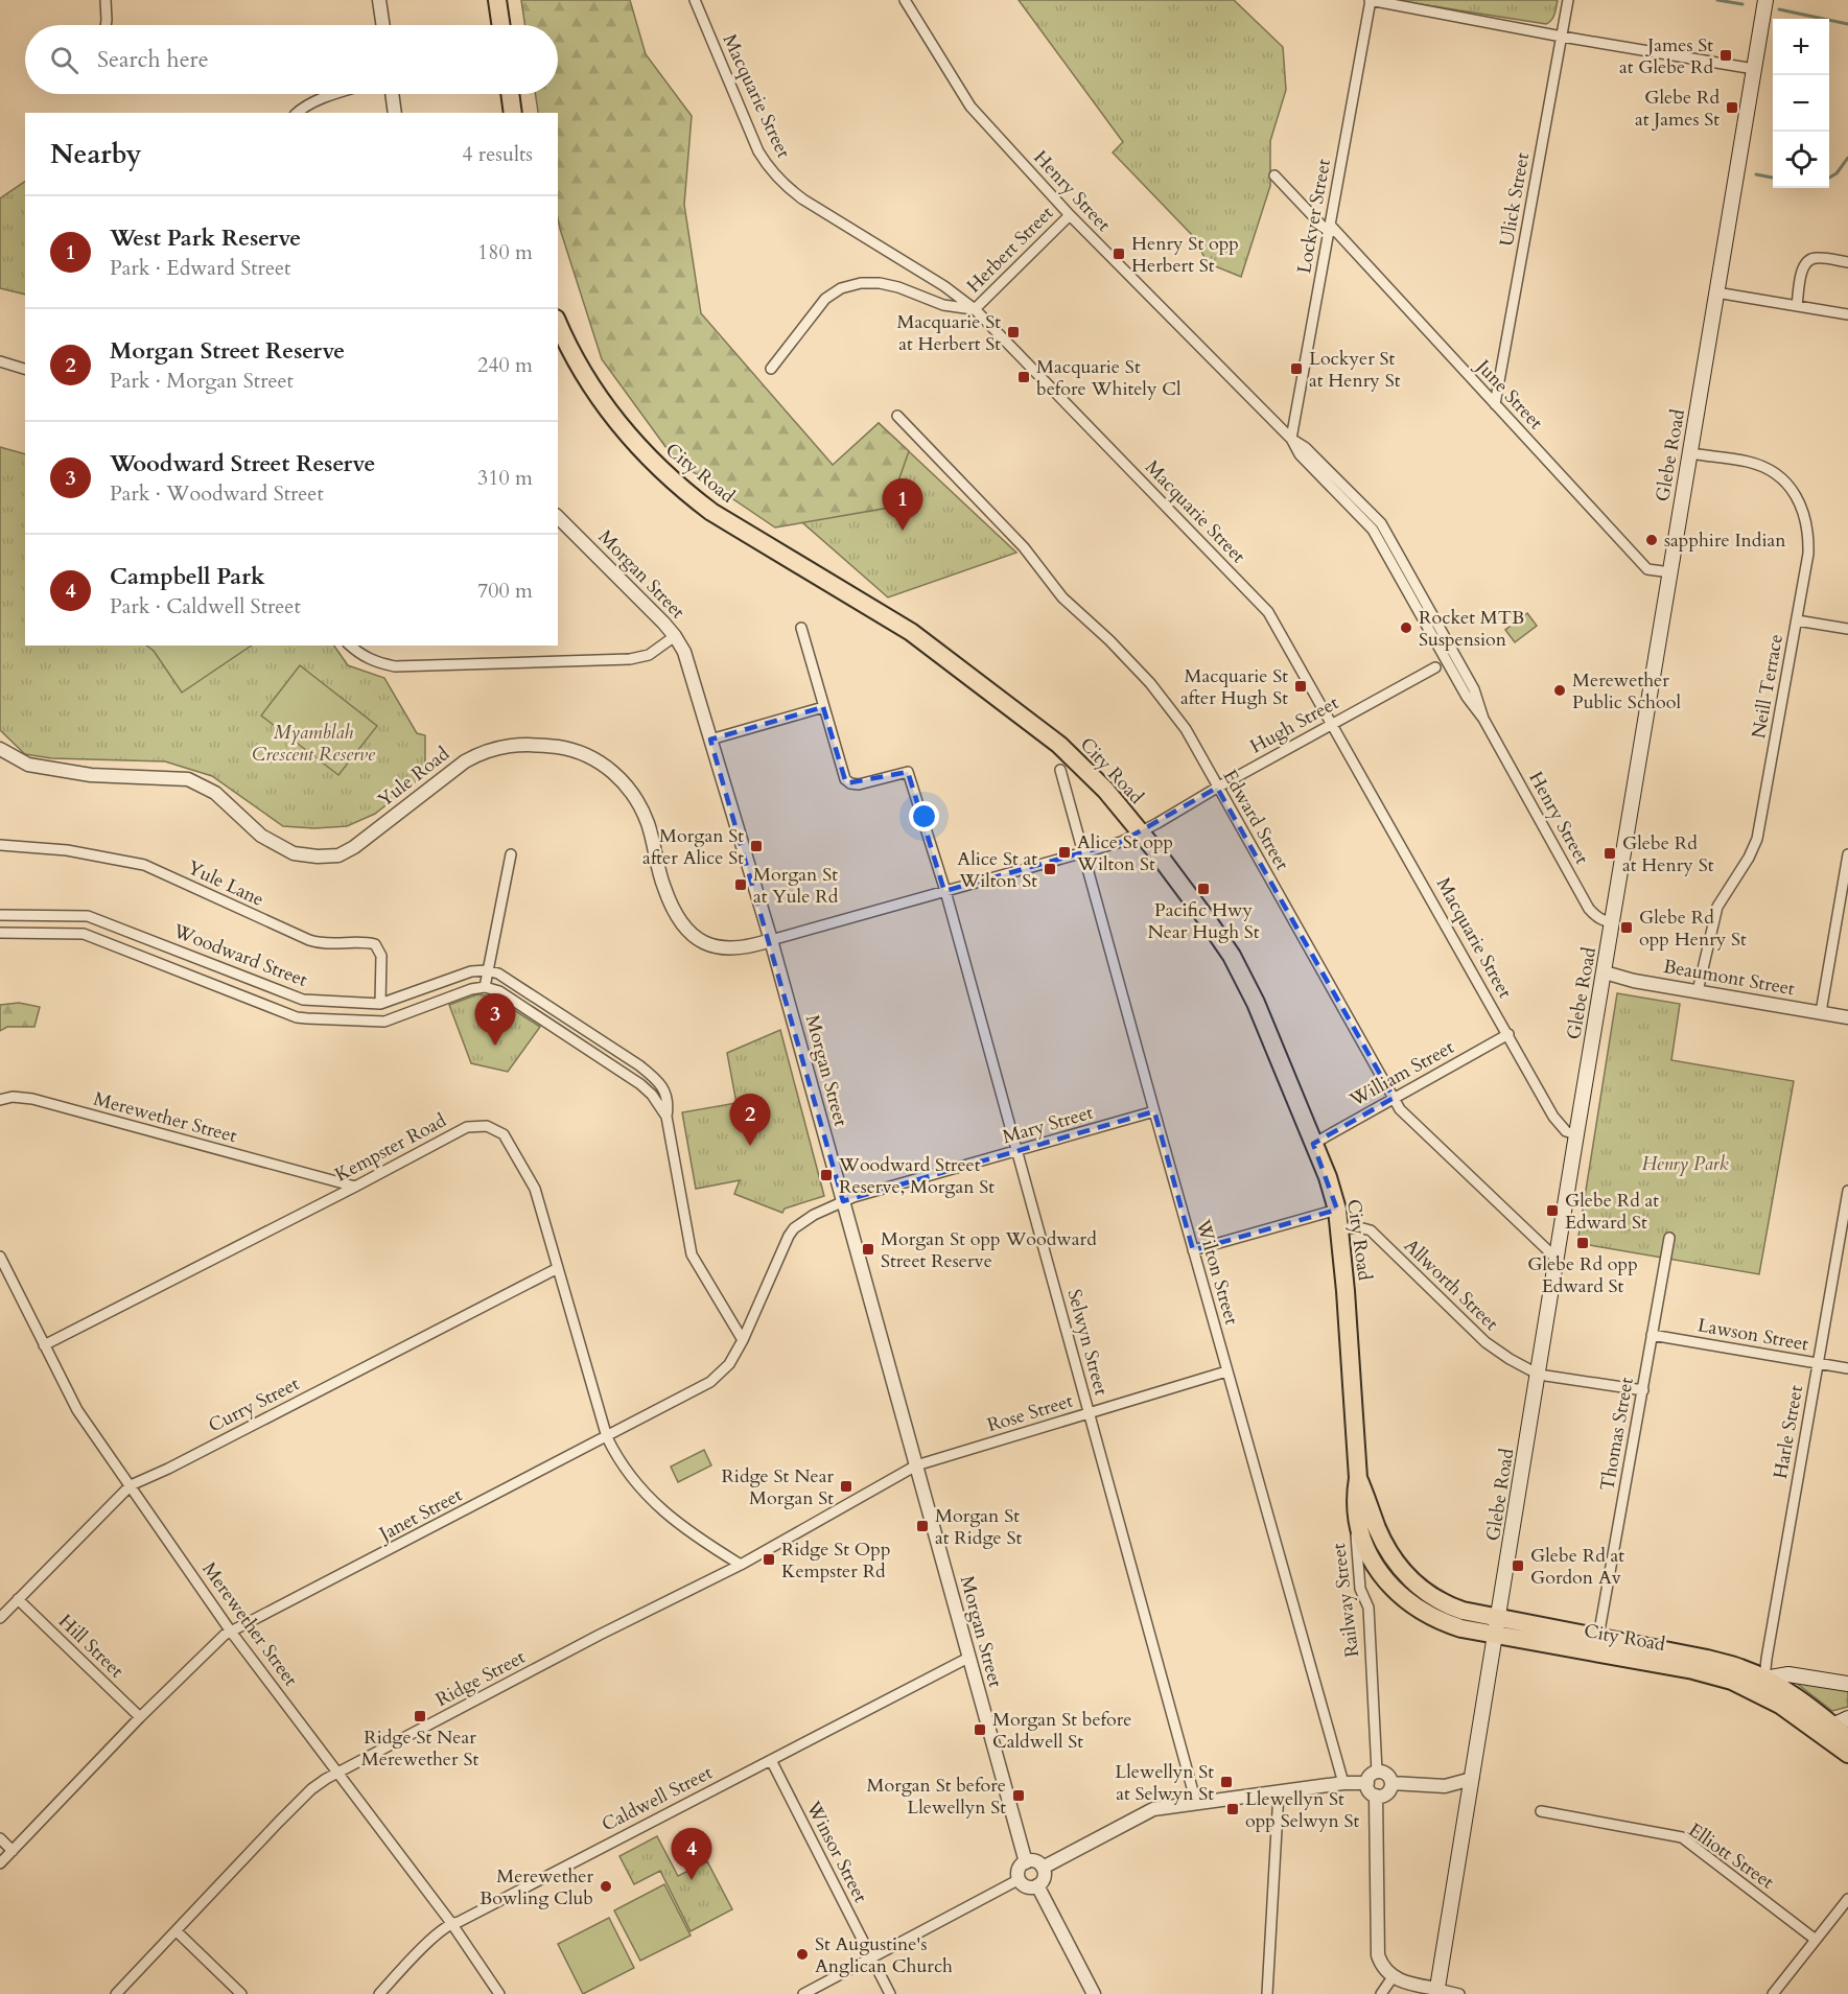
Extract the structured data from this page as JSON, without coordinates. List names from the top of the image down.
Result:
{
  "streets": {
    "highway": ["City Road"],
    "main road": ["Glebe Road"],
    "street": [
      "Macquarie Street",
      "Henry Street",
      "Ulick Street",
      "Lockyer Street",
      "Herbert Street",
      "June Street",
      "Morgan Street",
      "Neill Terrace",
      "Hugh Street",
      "Yule Road",
      "Edward Street",
      "Yule Lane",
      "Woodward Street",
      "Beaumont Street",
      "William Street",
      "Merewether Street",
      "Mary Street",
      "Kempster Road",
      "Wilton Street",
      "Allworth Street",
      "Lawson Street",
      "Selwyn Street",
      "Curry Street",
      "Rose Street",
      "Harle Street",
      "Thomas Street",
      "Janet Street",
      "Railway Street",
      "Hill Street",
      "Ridge Street",
      "Caldwell Street",
      "Winsor Street",
      "Elliott Street"
    ]
  },
  "crossings": [
    ["Macquarie Street", "Herbert Street"],
    ["Macquarie Street", "Glebe Road"],
    ["Macquarie Street", "Hugh Street"],
    ["Macquarie Street", "William Street"],
    ["Henry Street", "Lockyer Street"],
    ["Henry Street", "Herbert Street"],
    ["Henry Street", "Glebe Road"],
    ["Ulick Street", "June Street"],
    ["Lockyer Street", "June Street"],
    ["June Street", "Glebe Road"],
    ["Glebe Road", "City Road"],
    ["Glebe Road", "Neill Terrace"],
    ["Glebe Road", "Edward Street"],
    ["Glebe Road", "Beaumont Street"],
    ["Glebe Road", "Allworth Street"],
    ["City Road", "Hugh Street"],
    ["City Road", "William Street"],
    ["City Road", "Allworth Street"],
    ["City Road", "Harle Street"],
    ["City Road", "Thomas Street"],
    ["City Road", "Railway Street"],
    ["Morgan Street", "Hugh Street"],
    ["Morgan Street", "Yule Road"],
    ["Morgan Street", "Mary Street"],
    ["Morgan Street", "Rose Street"],
    ["Morgan Street", "Janet Street"],
    ["Morgan Street", "Ridge Street"],
    ["Morgan Street", "Caldwell Street"],
    ["Neill Terrace", "Beaumont Street"],
    ["Hugh Street", "Yule Road"],
    ["Hugh Street", "Edward Street"],
    ["Hugh Street", "Wilton Street"],
    ["Hugh Street", "Selwyn Street"],
    ["Edward Street", "William Street"],
    ["Yule Lane", "Woodward Street"],
    ["Merewether Street", "Kempster Road"],
    ["Merewether Street", "Curry Street"],
    ["Merewether Street", "Janet Street"],
    ["Merewether Street", "Ridge Street"],
    ["Merewether Street", "Caldwell Street"],
    ["Mary Street", "Wilton Street"],
    ["Mary Street", "Selwyn Street"],
    ["Mary Street", "Janet Street"],
    ["Kempster Road", "Curry Street"],
    ["Kempster Road", "Janet Street"],
    ["Kempster Road", "Ridge Street"],
    ["Wilton Street", "Rose Street"],
    ["Allworth Street", "Thomas Street"],
    ["Lawson Street", "Harle Street"],
    ["Lawson Street", "Thomas Street"],
    ["Selwyn Street", "Rose Street"],
    ["Curry Street", "Hill Street"],
    ["Rose Street", "Ridge Street"],
    ["Janet Street", "Hill Street"],
    ["Caldwell Street", "Winsor Street"]
  ],
  "parks": ["Myamblah Crescent Reserve", "Henry Park"],
  "places": {
    "transit": [
      "James St at Glebe Rd",
      "Glebe Rd at James St",
      "Henry St opp Herbert St",
      "Macquarie St at Herbert St",
      "Lockyer St at Henry St",
      "Macquarie St before Whitely Cl",
      "Macquarie St after Hugh St",
      "Morgan St after Alice St",
      "Alice St opp Wilton St",
      "Glebe Rd at Henry St",
      "Alice St at Wilton St",
      "Morgan St at Yule Rd",
      "Pacific Hwy Near Hugh St",
      "Glebe Rd opp Henry St",
      "Woodward Street Reserve, Morgan St",
      "Glebe Rd at Edward St",
      "Glebe Rd opp Edward St",
      "Morgan St opp Woodward Street Reserve",
      "Ridge St Near Morgan St",
      "Morgan St at Ridge St",
      "Ridge St Opp Kempster Rd",
      "Glebe Rd at Gordon Av",
      "Ridge St Near Merewether St",
      "Morgan St before Caldwell St",
      "Llewellyn St at Selwyn St",
      "Morgan St before Llewellyn St",
      "Llewellyn St opp Selwyn St"
    ],
    "other": [
      "sapphire Indian",
      "Rocket MTB Suspension",
      "Merewether Public School",
      "Merewether Bowling Club",
      "St Augustine's Anglican Church"
    ]
  },
  "page": {
    "map_buttons": ["+", "−"],
    "search": "Search here",
    "heading": ["Nearby", "4 results"],
    "list": [
      {
        "mark": "1",
        "name": "West Park Reserve",
        "note": "Park · Edward Street",
        "value": "180 m"
      },
      {
        "mark": "2",
        "name": "Morgan Street Reserve",
        "note": "Park · Morgan Street",
        "value": "240 m"
      },
      {
        "mark": "3",
        "name": "Woodward Street Reserve",
        "note": "Park · Woodward Street",
        "value": "310 m"
      },
      {
        "mark": "4",
        "name": "Campbell Park",
        "note": "Park · Caldwell Street",
        "value": "700 m"
      }
    ],
    "pins": [
      "1",
      "3",
      "2",
      "4"
    ]
  }
}
